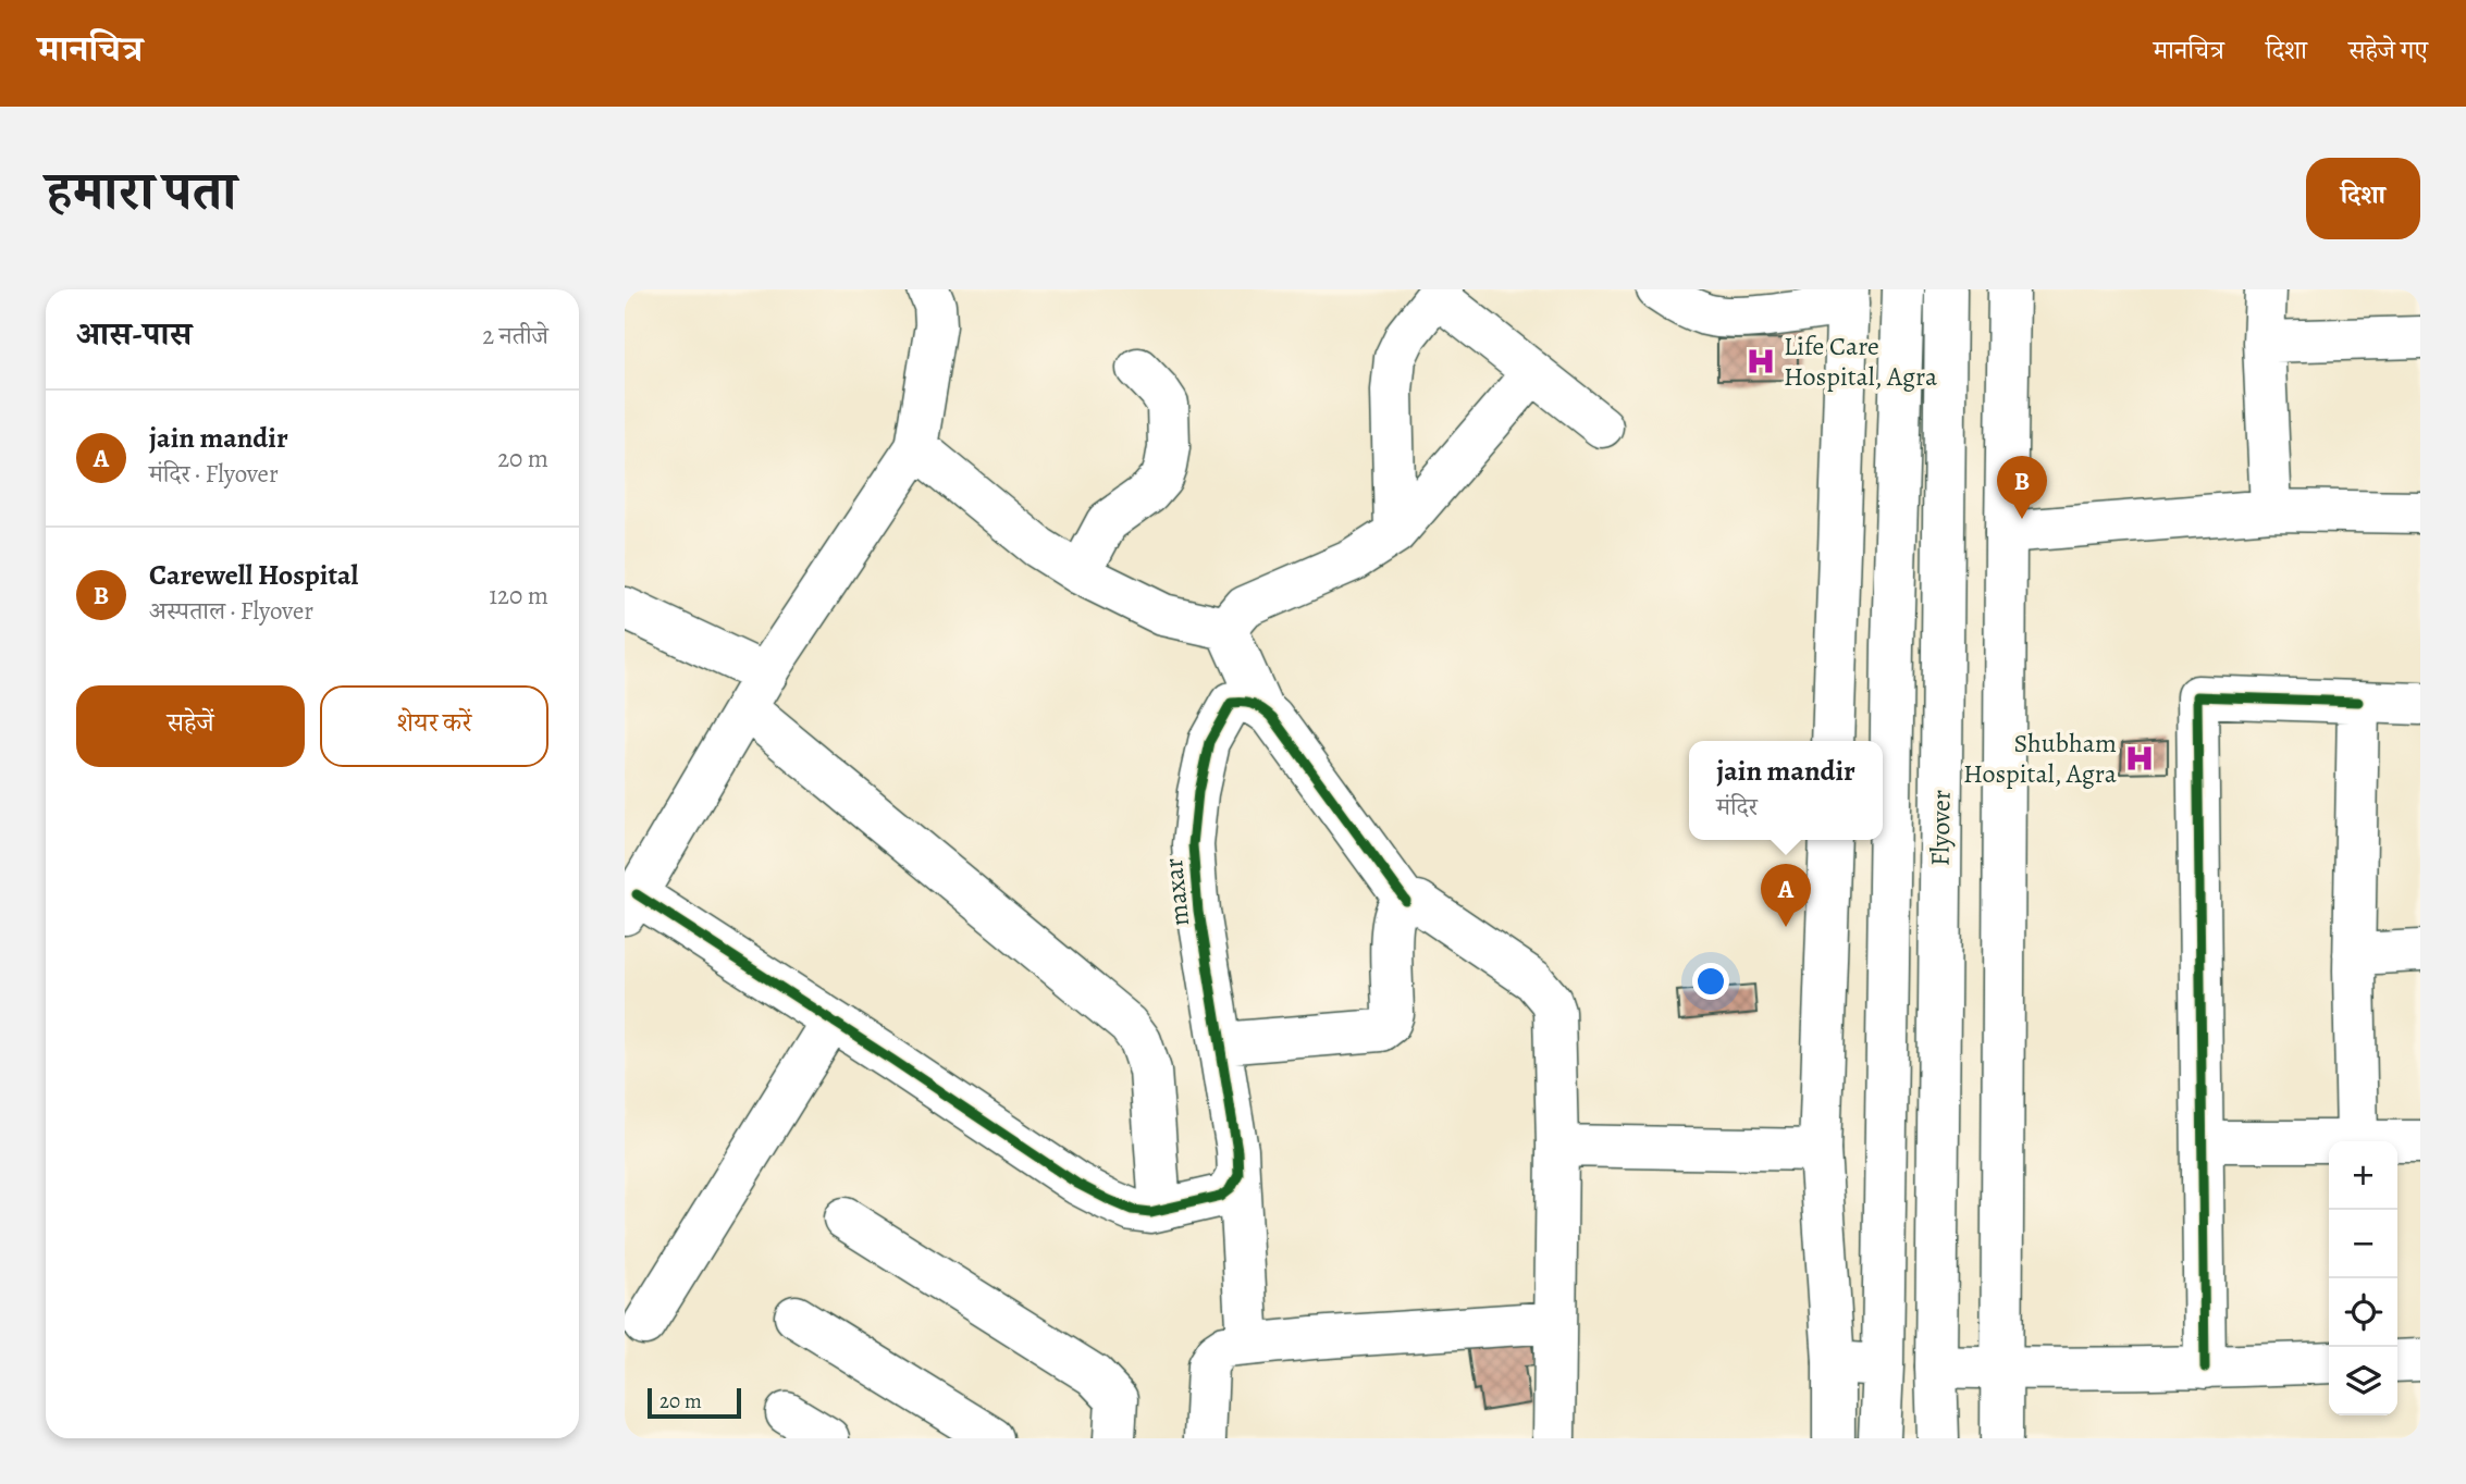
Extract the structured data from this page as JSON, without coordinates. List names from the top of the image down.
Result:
{
  "streets": {
    "main road": ["Flyover", "maxar"]
  },
  "places": {
    "hospital": ["Life Care Hospital, Agra", "Shubham Hospital, Agra"]
  },
  "scale_bar": "20 m",
  "page": {
    "header": "मानचित्र",
    "nav": ["मानचित्र", "दिशा", "सहेजे गए"],
    "title": "हमारा पता",
    "buttons": [
      "दिशा",
      ["सहेजें", "शेयर करें"]
    ],
    "heading": ["आस-पास", "2 नतीजे"],
    "list": [
      {
        "mark": "A",
        "name": "jain mandir",
        "note": "मंदिर · Flyover",
        "value": "20 m"
      },
      {
        "mark": "B",
        "name": "Carewell Hospital",
        "note": "अस्पताल · Flyover",
        "value": "120 m"
      }
    ],
    "pins": ["B", "A"],
    "popup": ["jain mandir", "मंदिर"],
    "map_buttons": ["+", "−"],
    "scale": "20 m"
  }
}
